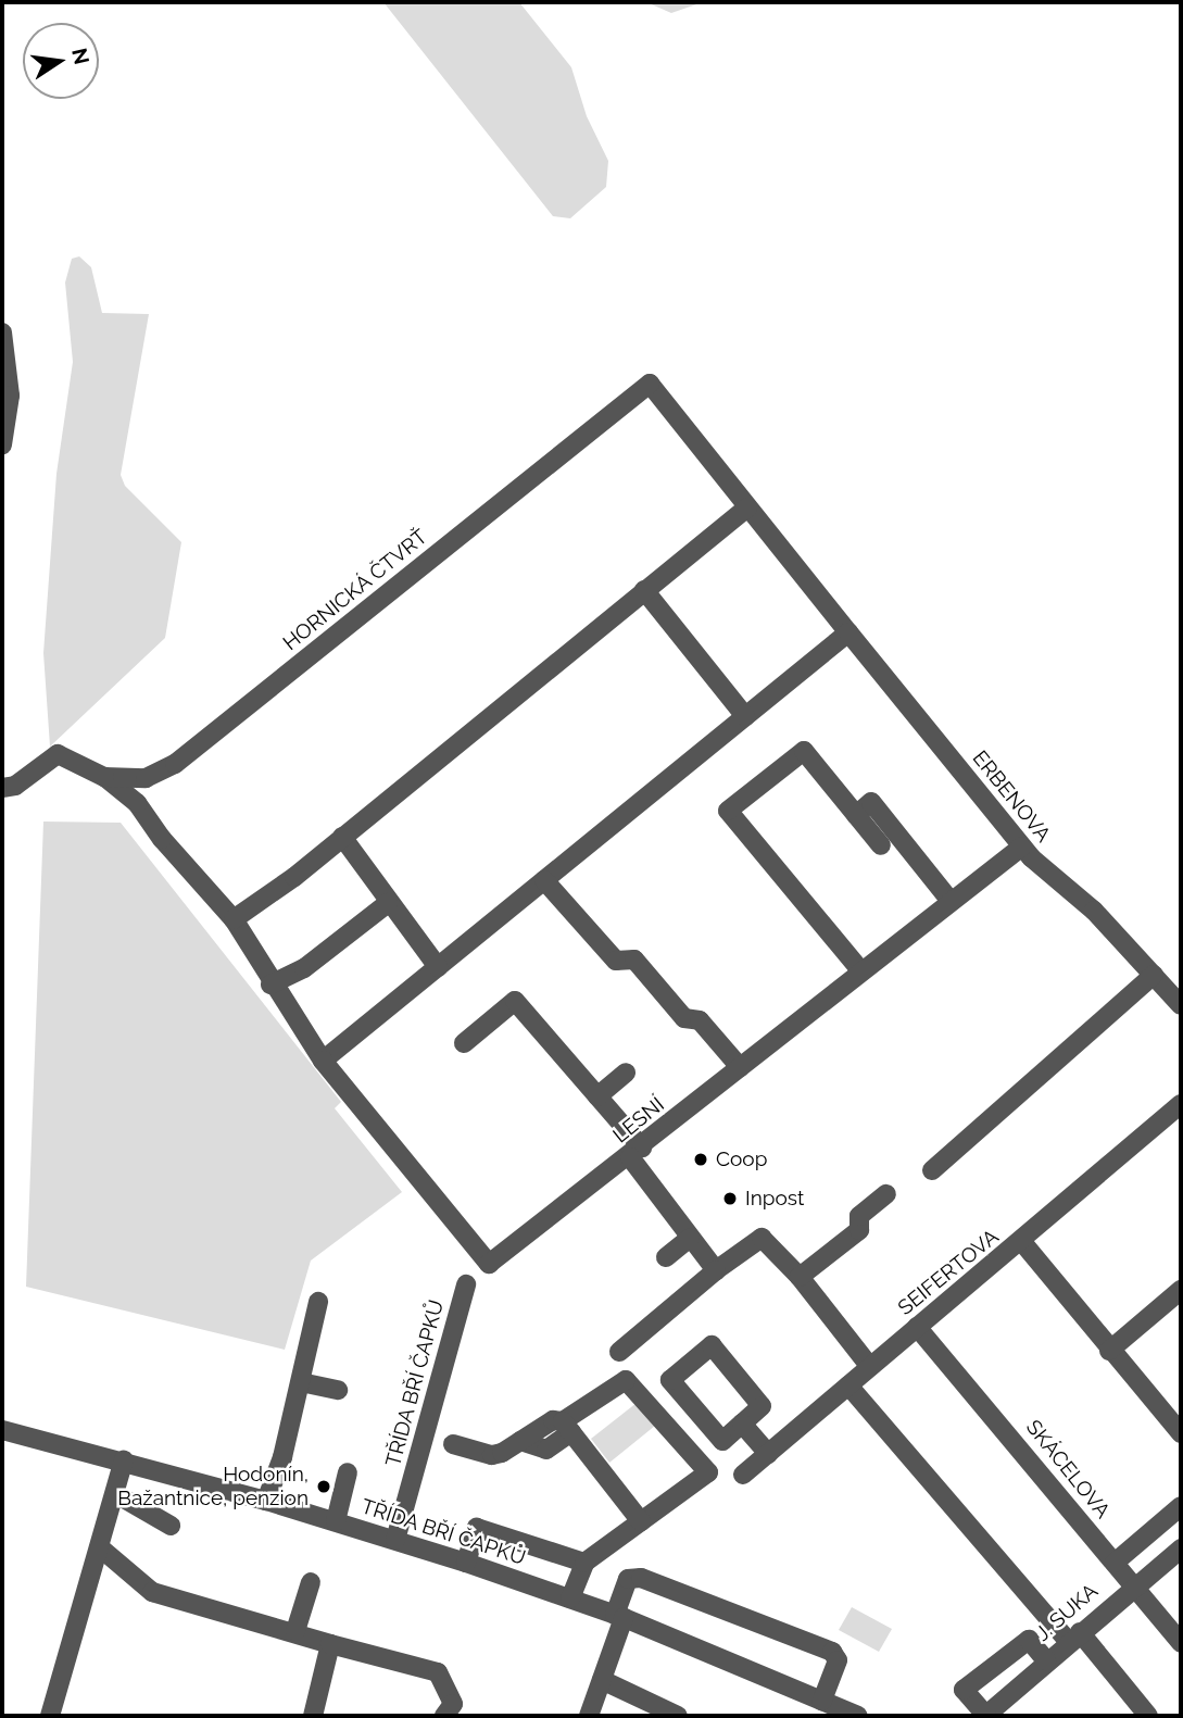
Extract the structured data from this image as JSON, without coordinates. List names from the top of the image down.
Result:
{
  "streets": {
    "street": [
      "HORNICKÁ ČTVRŤ",
      "ERBENOVA",
      "LESNÍ",
      "SEIFERTOVA",
      "TŘÍDA BŘÍ ČAPKŮ",
      "SKÁCELOVA",
      "J. SUKA"
    ]
  },
  "crossings": [
    ["HORNICKÁ ČTVRŤ", "ERBENOVA"],
    ["ERBENOVA", "LESNÍ"],
    ["SEIFERTOVA", "SKÁCELOVA"],
    ["SKÁCELOVA", "J. SUKA"]
  ],
  "places": ["Coop", "Inpost", "Hodonín, Bažantnice, penzion"],
  "north": "right"
}
